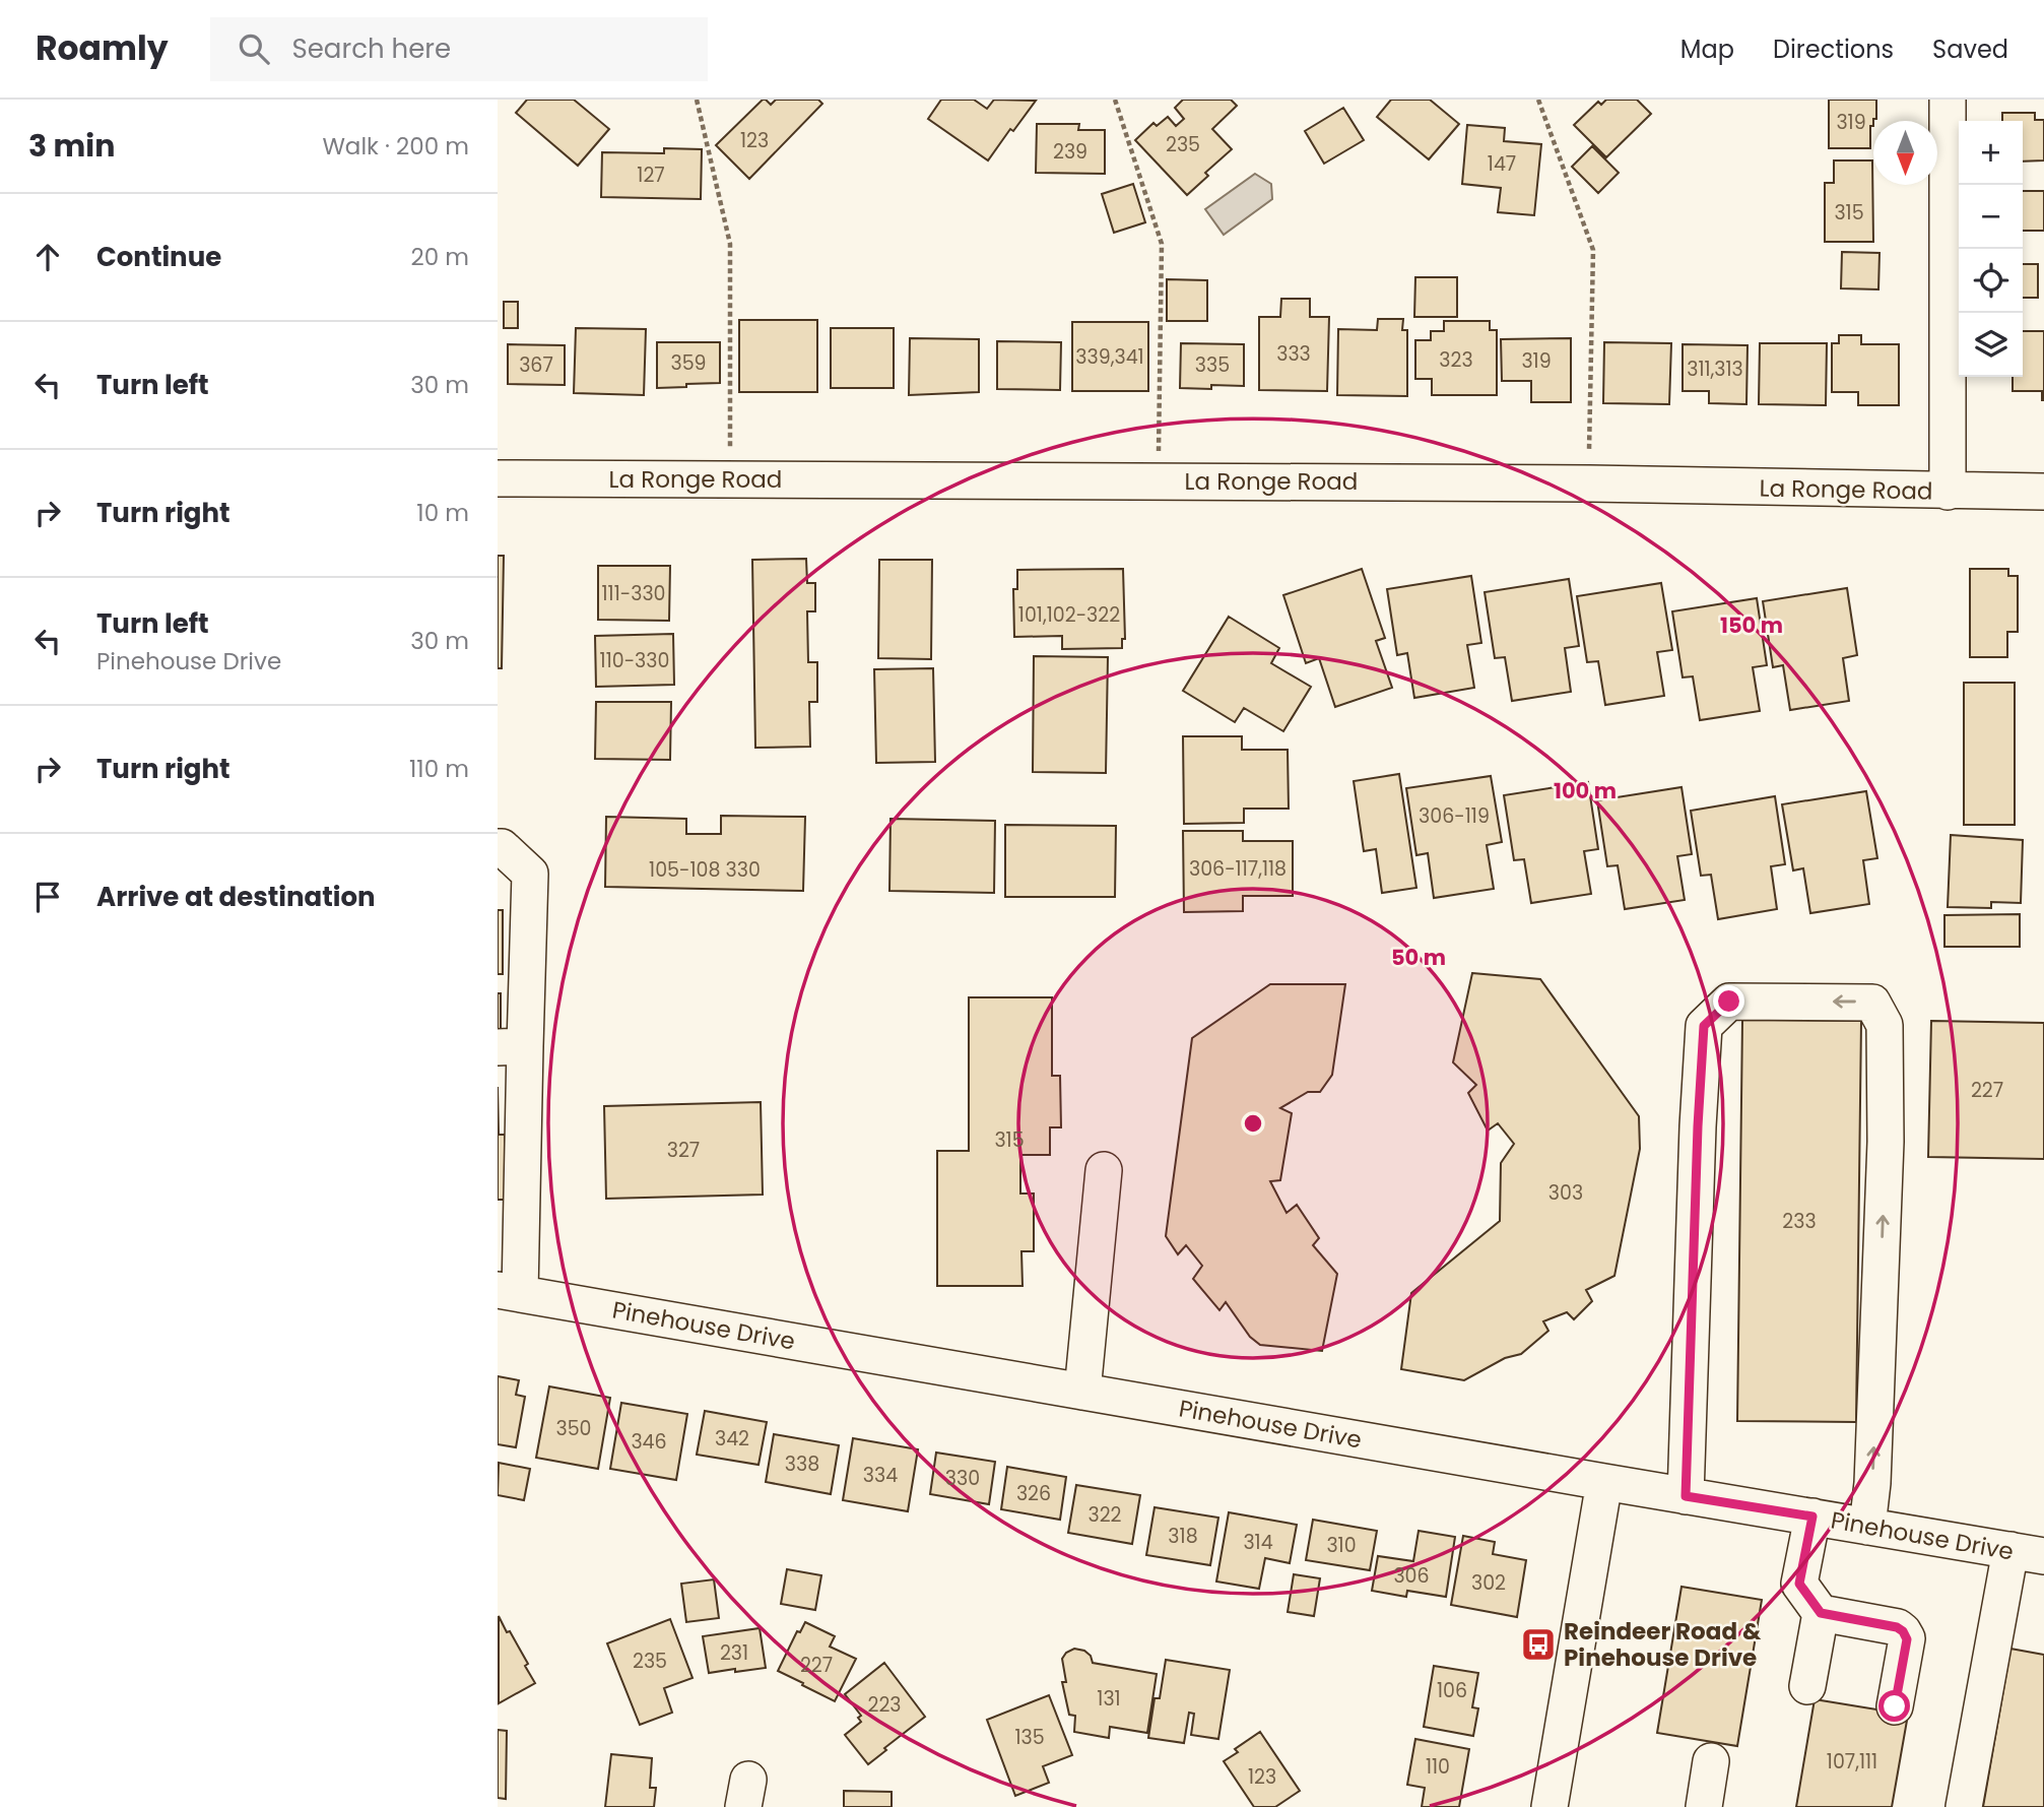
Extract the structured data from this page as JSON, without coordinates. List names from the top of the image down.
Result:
{
  "streets": {
    "street": ["La Ronge Road", "Pinehouse Drive"]
  },
  "places": {
    "bus stop": ["Reindeer Road & Pinehouse Drive"]
  },
  "house_numbers": [
    "319",
    "123",
    "235",
    "239",
    "147",
    "127",
    "315",
    "333",
    "339,341",
    "323",
    "319",
    "359",
    "367",
    "335",
    "311,313",
    "111-330",
    "101,102-322",
    "110-330",
    "306-119",
    "306-117,118",
    "105-108 330",
    "227",
    "315",
    "327",
    "303",
    "233",
    "350",
    "342",
    "346",
    "338",
    "334",
    "330",
    "326",
    "322",
    "318",
    "314",
    "310",
    "306",
    "302",
    "231",
    "235",
    "227",
    "106",
    "131",
    "223",
    "135",
    "107,111",
    "110",
    "123"
  ],
  "north": "bottom",
  "page": {
    "header": "Roamly",
    "search": "Search here",
    "nav": ["Map", "Directions", "Saved"],
    "heading": ["3 min", "Walk · 200 m"],
    "map_buttons": ["+", "−"],
    "list": [
      ["Continue", "20 m"],
      ["Turn left", "30 m"],
      ["Turn right", "10 m"],
      ["Turn left", "Pinehouse Drive", "30 m"],
      ["Turn right", "110 m"],
      "Arrive at destination"
    ]
  },
  "rings": ["150 m", "100 m", "50 m"]
}
